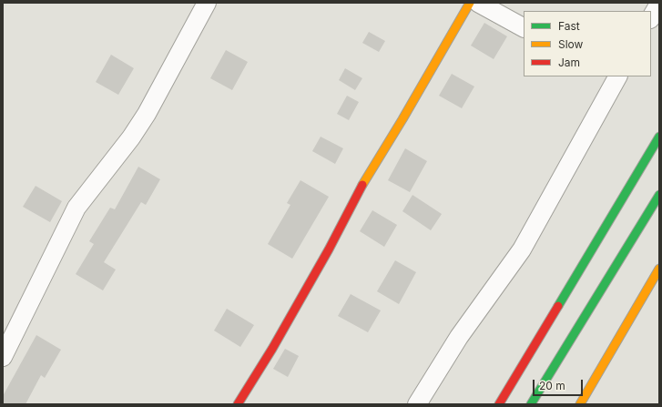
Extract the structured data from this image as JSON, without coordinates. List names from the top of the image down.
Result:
{
  "legend": ["Fast", "Slow", "Jam"],
  "scale_bar": "20 m"
}
